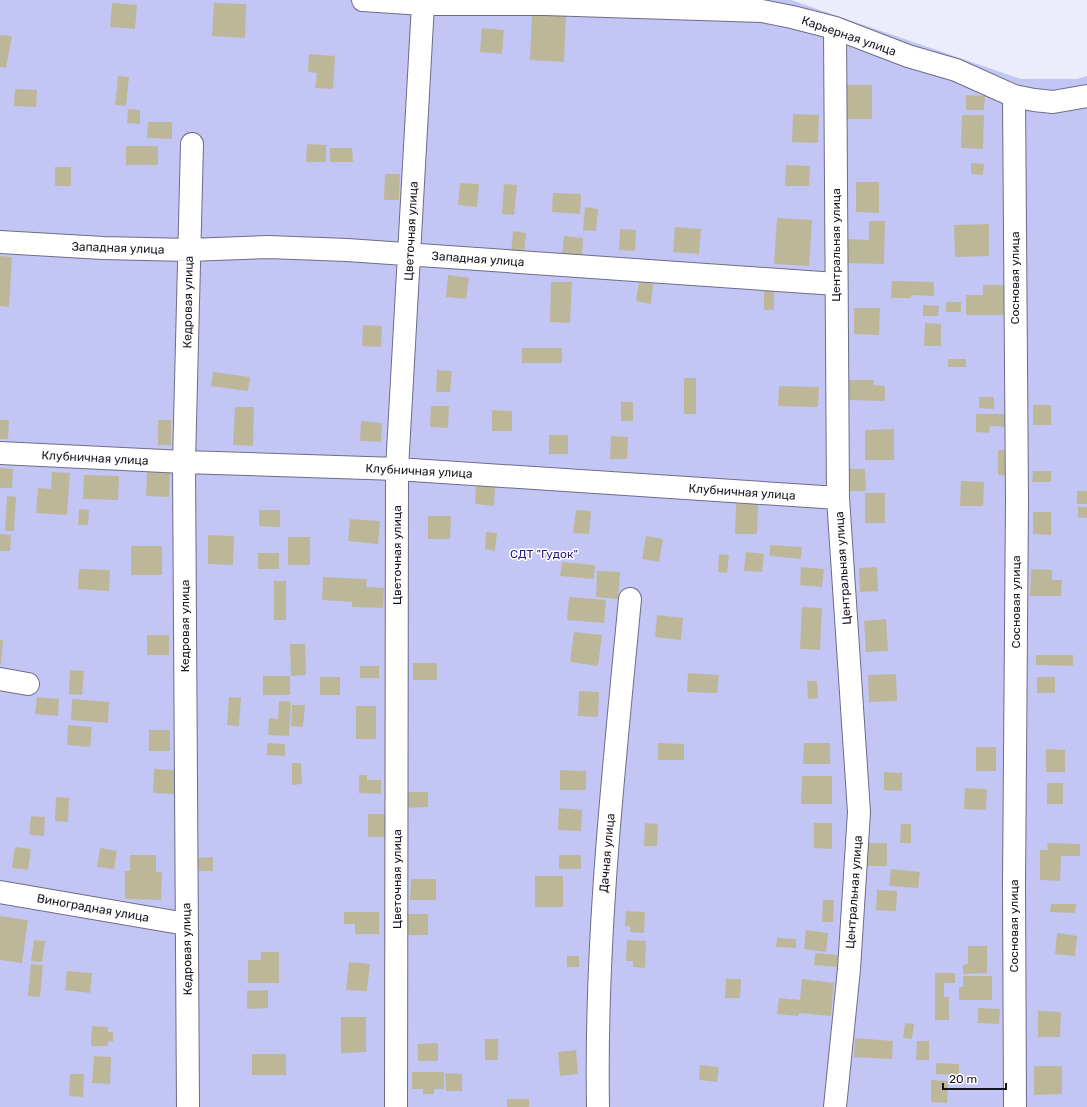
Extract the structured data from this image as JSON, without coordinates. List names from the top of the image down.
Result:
{
  "streets": {
    "street": [
      "Карьерная улица",
      "Цветочная улица",
      "Центральная улица",
      "Западная улица",
      "Сосновая улица",
      "Кедровая улица",
      "Клубничная улица",
      "Дачная улица",
      "Виноградная улица"
    ]
  },
  "crossings": [
    ["Карьерная улица", "Цветочная улица"],
    ["Карьерная улица", "Центральная улица"],
    ["Карьерная улица", "Сосновая улица"],
    ["Цветочная улица", "Западная улица"],
    ["Цветочная улица", "Клубничная улица"],
    ["Центральная улица", "Западная улица"],
    ["Центральная улица", "Клубничная улица"],
    ["Западная улица", "Кедровая улица"],
    ["Кедровая улица", "Клубничная улица"],
    ["Кедровая улица", "Виноградная улица"]
  ],
  "parks": ["СДТ \"Гудок\""],
  "scale_bar": "20 m"
}
